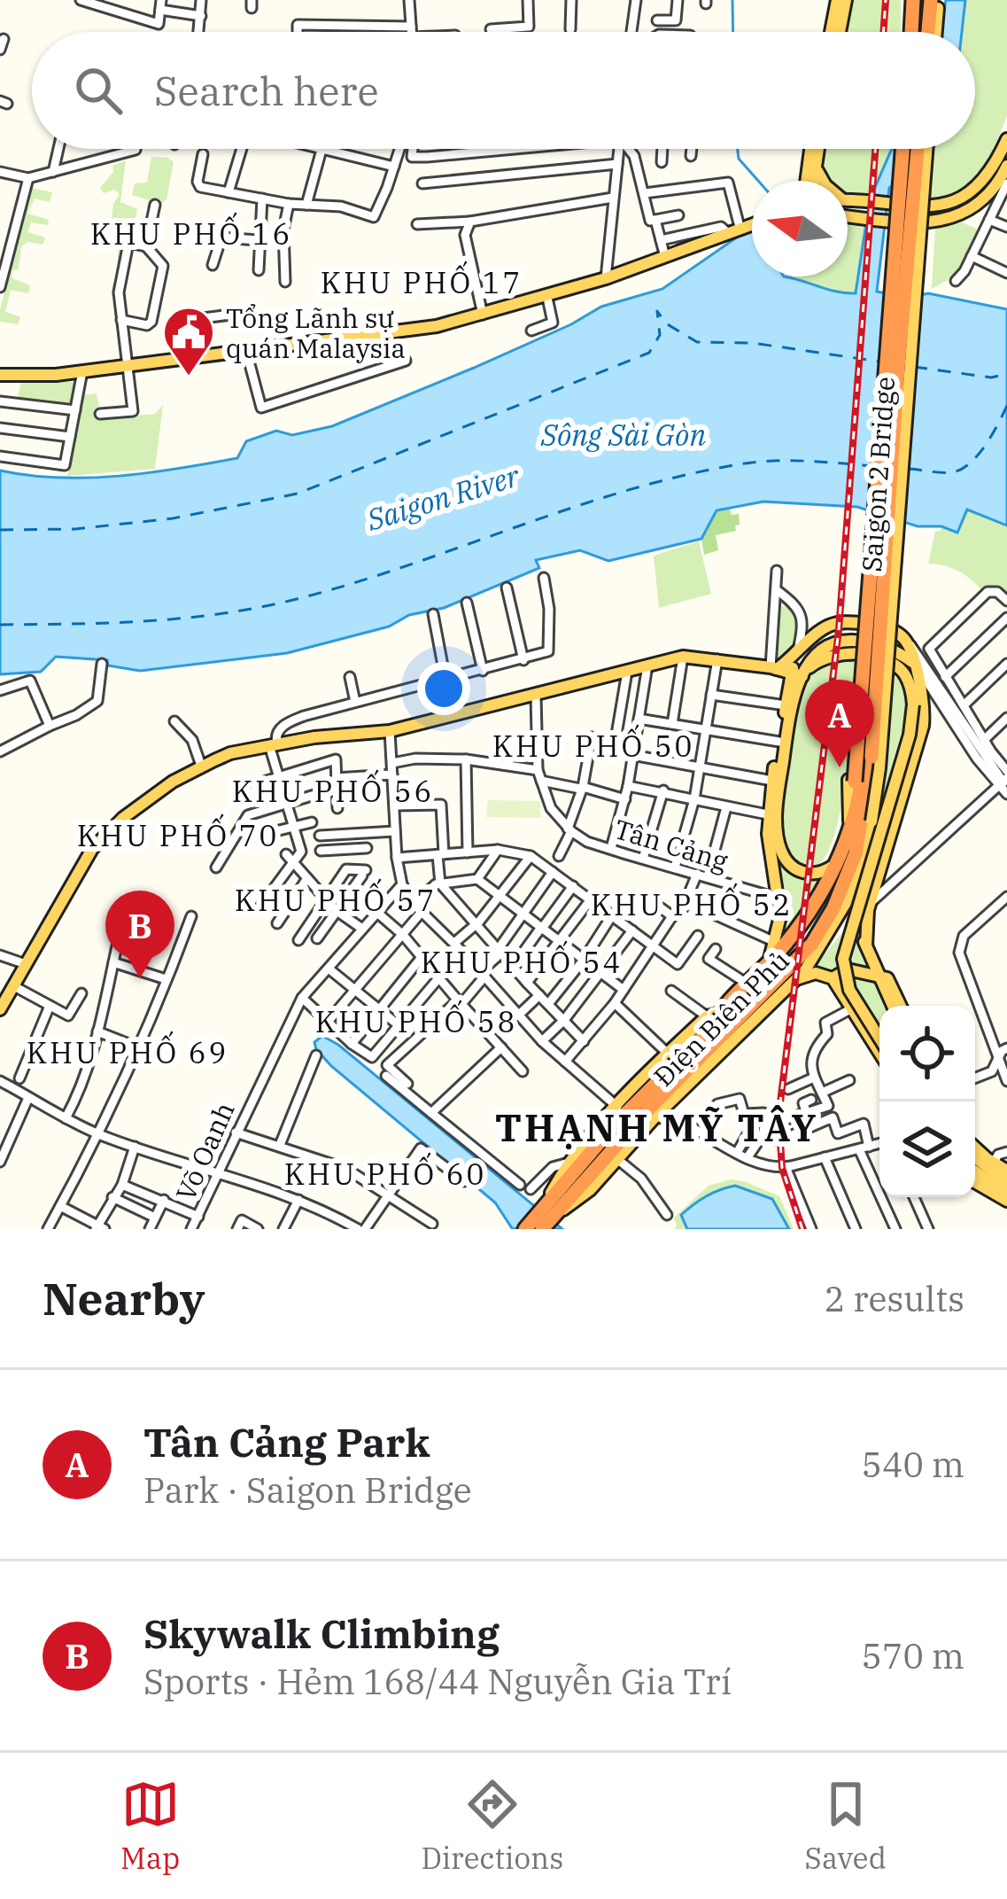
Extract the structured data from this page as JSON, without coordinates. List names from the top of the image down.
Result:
{
  "streets": {
    "highway": ["Saigon 2 Bridge", "Điện Biên Phủ"],
    "street": ["Tân Cảng", "Võ Oanh"]
  },
  "crossings": [
    ["Saigon 2 Bridge", "Điện Biên Phủ"],
    ["Tân Cảng", "Điện Biên Phủ"]
  ],
  "districts": [
    "KHU PHỐ 16",
    "KHU PHỐ 17",
    "KHU PHỐ 50",
    "KHU PHỐ 56",
    "KHU PHỐ 70",
    "KHU PHỐ 57",
    "KHU PHỐ 52",
    "KHU PHỐ 54",
    "KHU PHỐ 58",
    "KHU PHỐ 69",
    "THẠNH MỸ TÂY",
    "KHU PHỐ 60"
  ],
  "water": ["Sông Sài Gòn", "Saigon River"],
  "places": {
    "public building": ["Tổng Lãnh sự quán Malaysia"]
  },
  "north": "left",
  "page": {
    "search": "Search here",
    "pins": ["A", "B"],
    "heading": ["Nearby", "2 results"],
    "list": [
      {
        "mark": "A",
        "name": "Tân Cảng Park",
        "note": "Park · Saigon Bridge",
        "value": "540 m"
      },
      {
        "mark": "B",
        "name": "Skywalk Climbing",
        "note": "Sports · Hẻm 168/44 Nguyễn Gia Trí",
        "value": "570 m"
      }
    ],
    "nav": ["Map", "Directions", "Saved"]
  }
}
